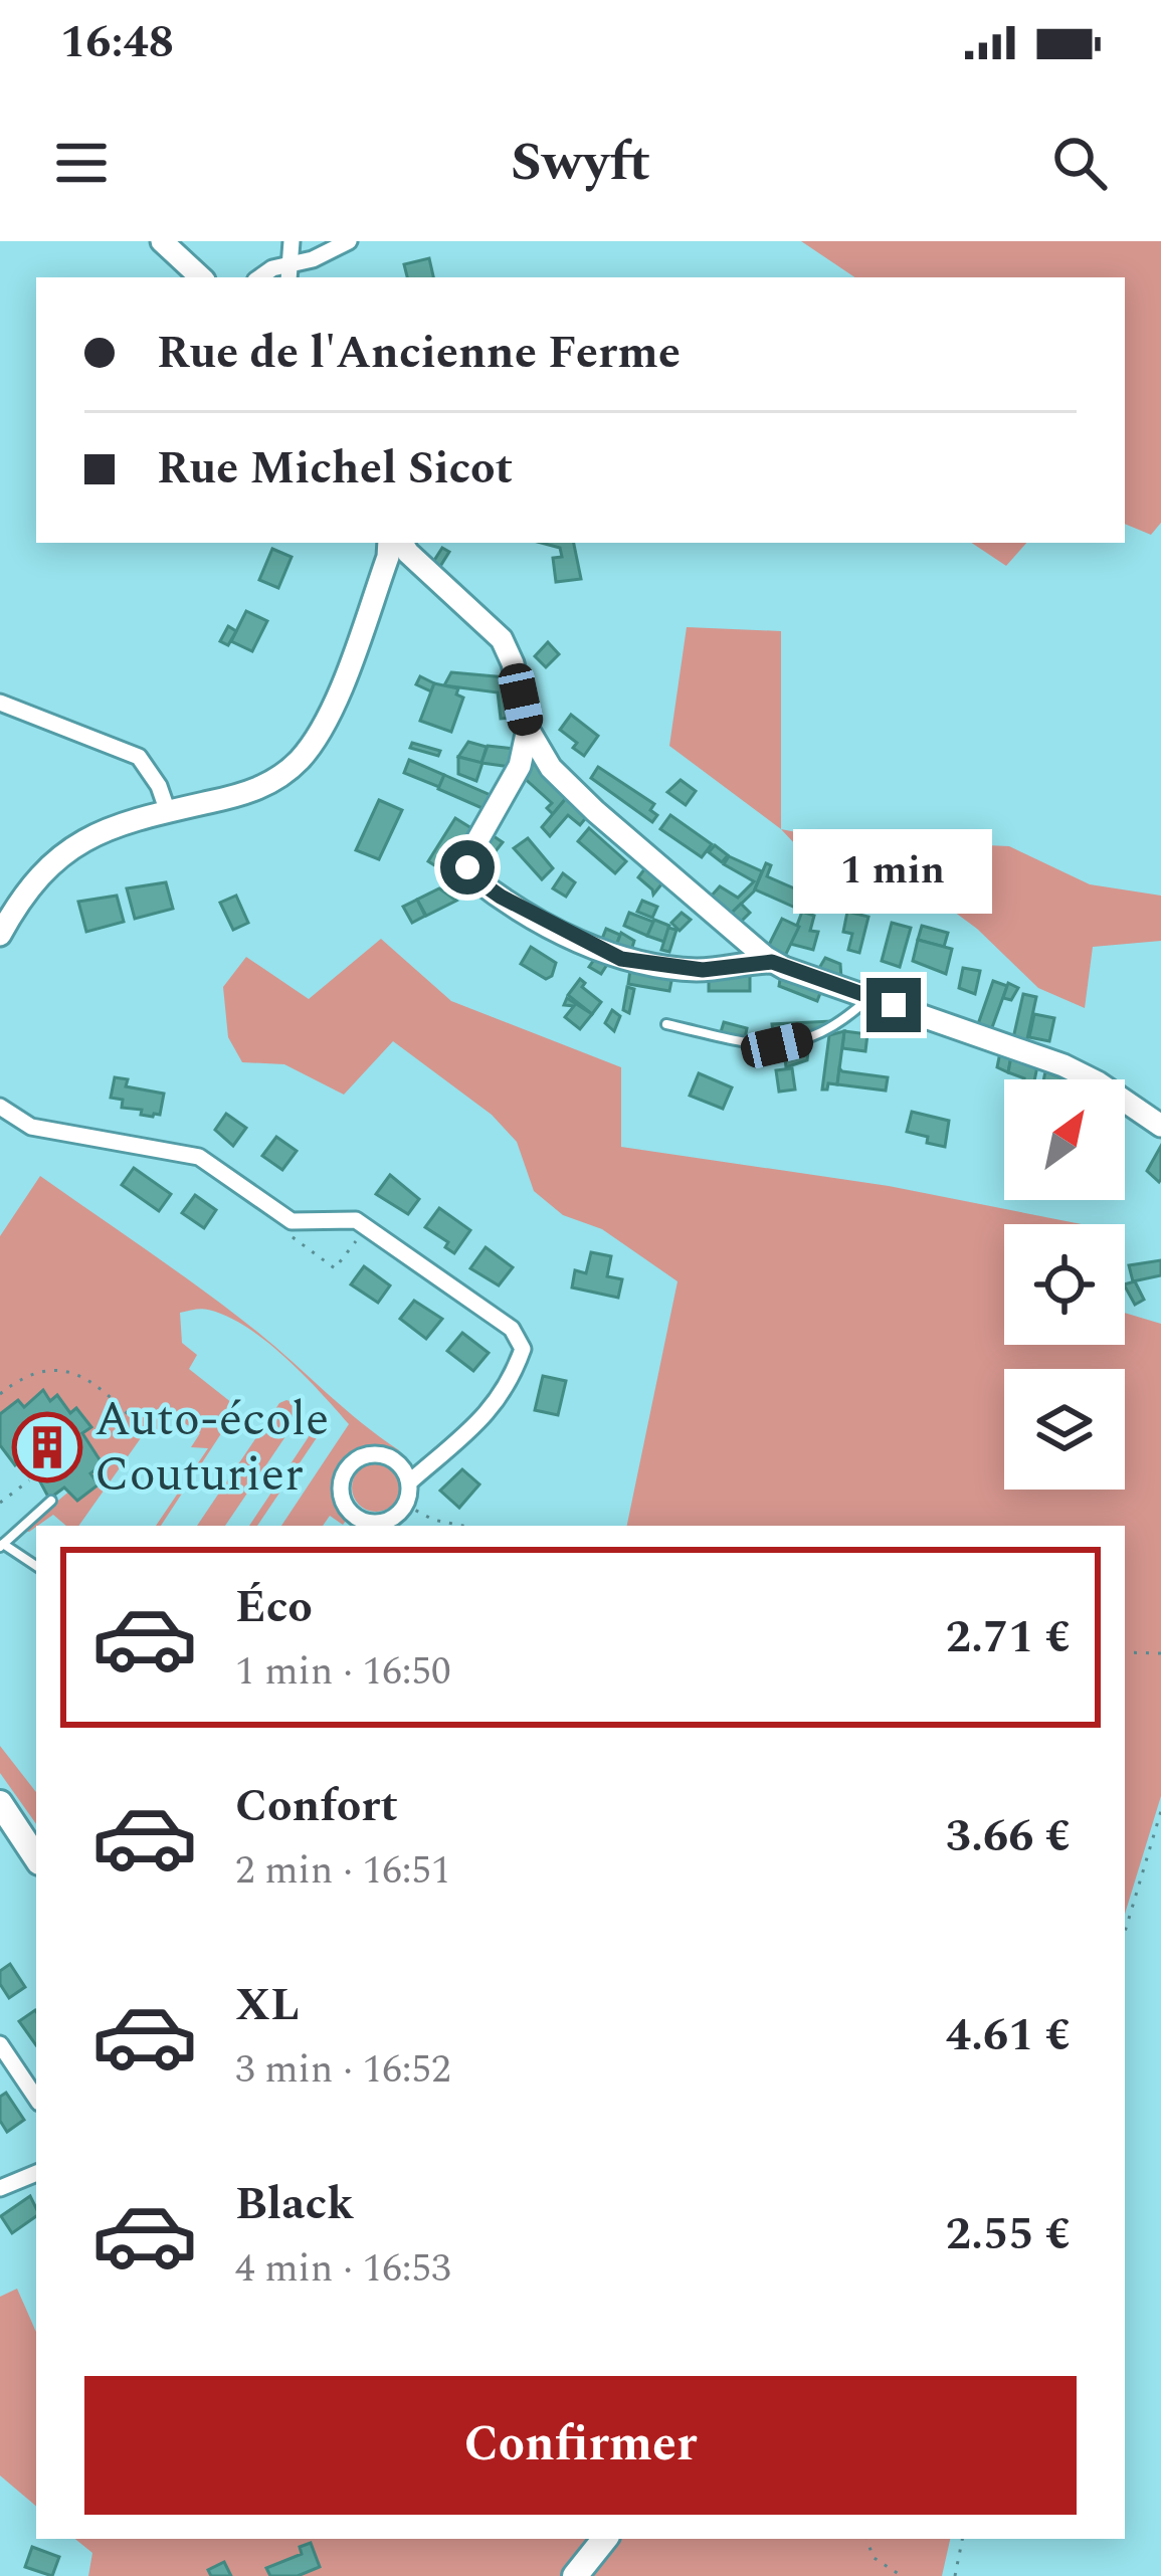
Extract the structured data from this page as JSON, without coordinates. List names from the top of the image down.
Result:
{
  "places": {
    "building": ["Auto-école Couturier"]
  },
  "north": "top right",
  "page": {
    "status": "16:48",
    "header": "Swyft",
    "banner": ["Rue de l'Ancienne Ferme", "Rue Michel Sicot"],
    "bubble": "1 min",
    "list": [
      {
        "name": "Éco",
        "note": "1 min · 16:50",
        "value": "2.71 €"
      },
      {
        "name": "Confort",
        "note": "2 min · 16:51",
        "value": "3.66 €"
      },
      {
        "name": "XL",
        "note": "3 min · 16:52",
        "value": "4.61 €"
      },
      {
        "name": "Black",
        "note": "4 min · 16:53",
        "value": "2.55 €"
      }
    ],
    "buttons": "Confirmer"
  }
}
